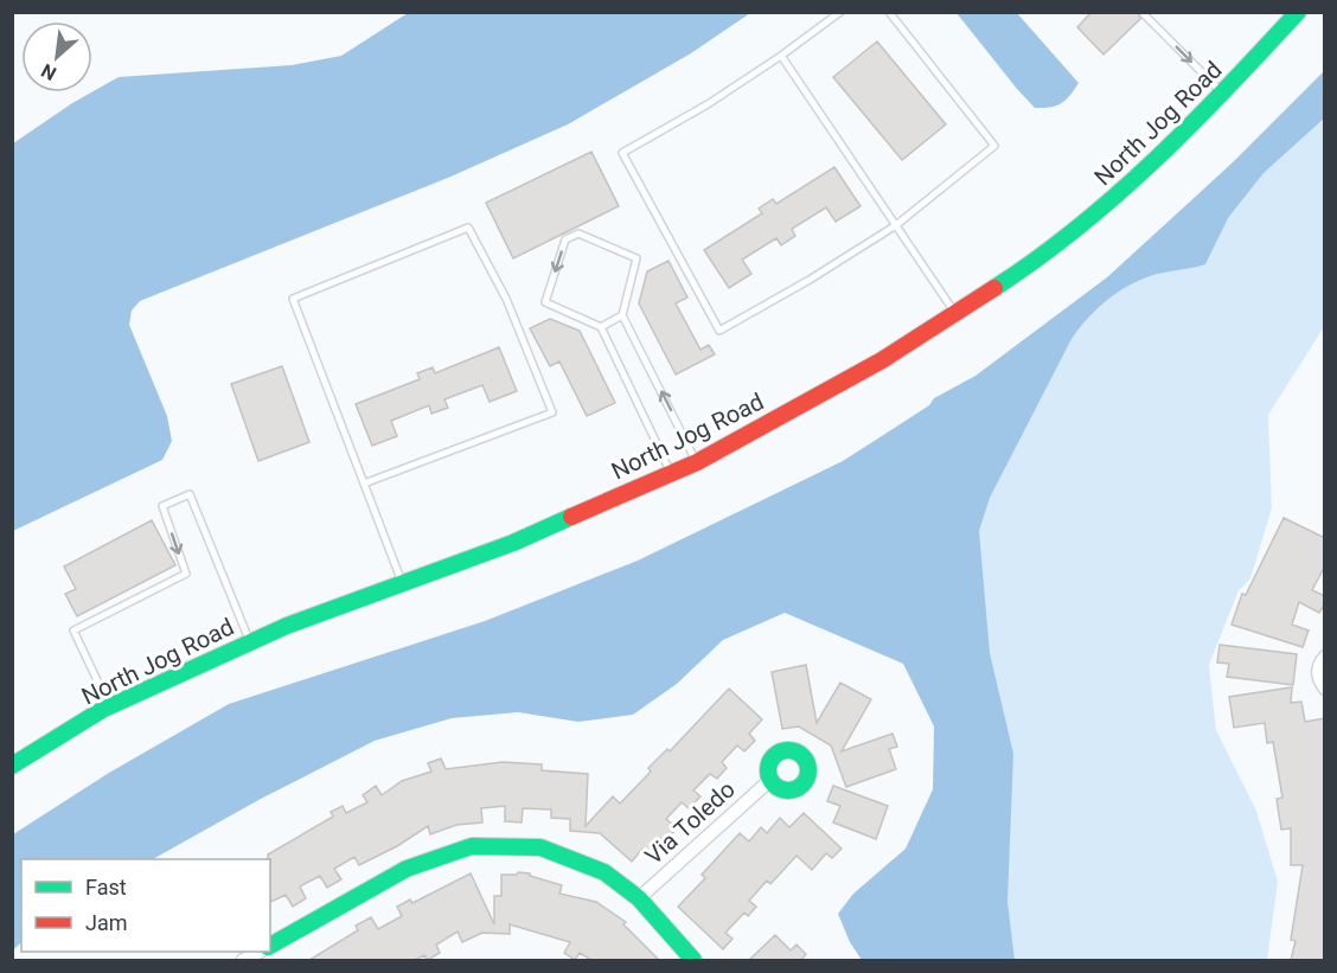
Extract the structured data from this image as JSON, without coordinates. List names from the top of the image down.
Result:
{
  "streets": {
    "street": ["North Jog Road", "Via Toledo"]
  },
  "legend": ["Fast", "Jam"],
  "north": "bottom left"
}
